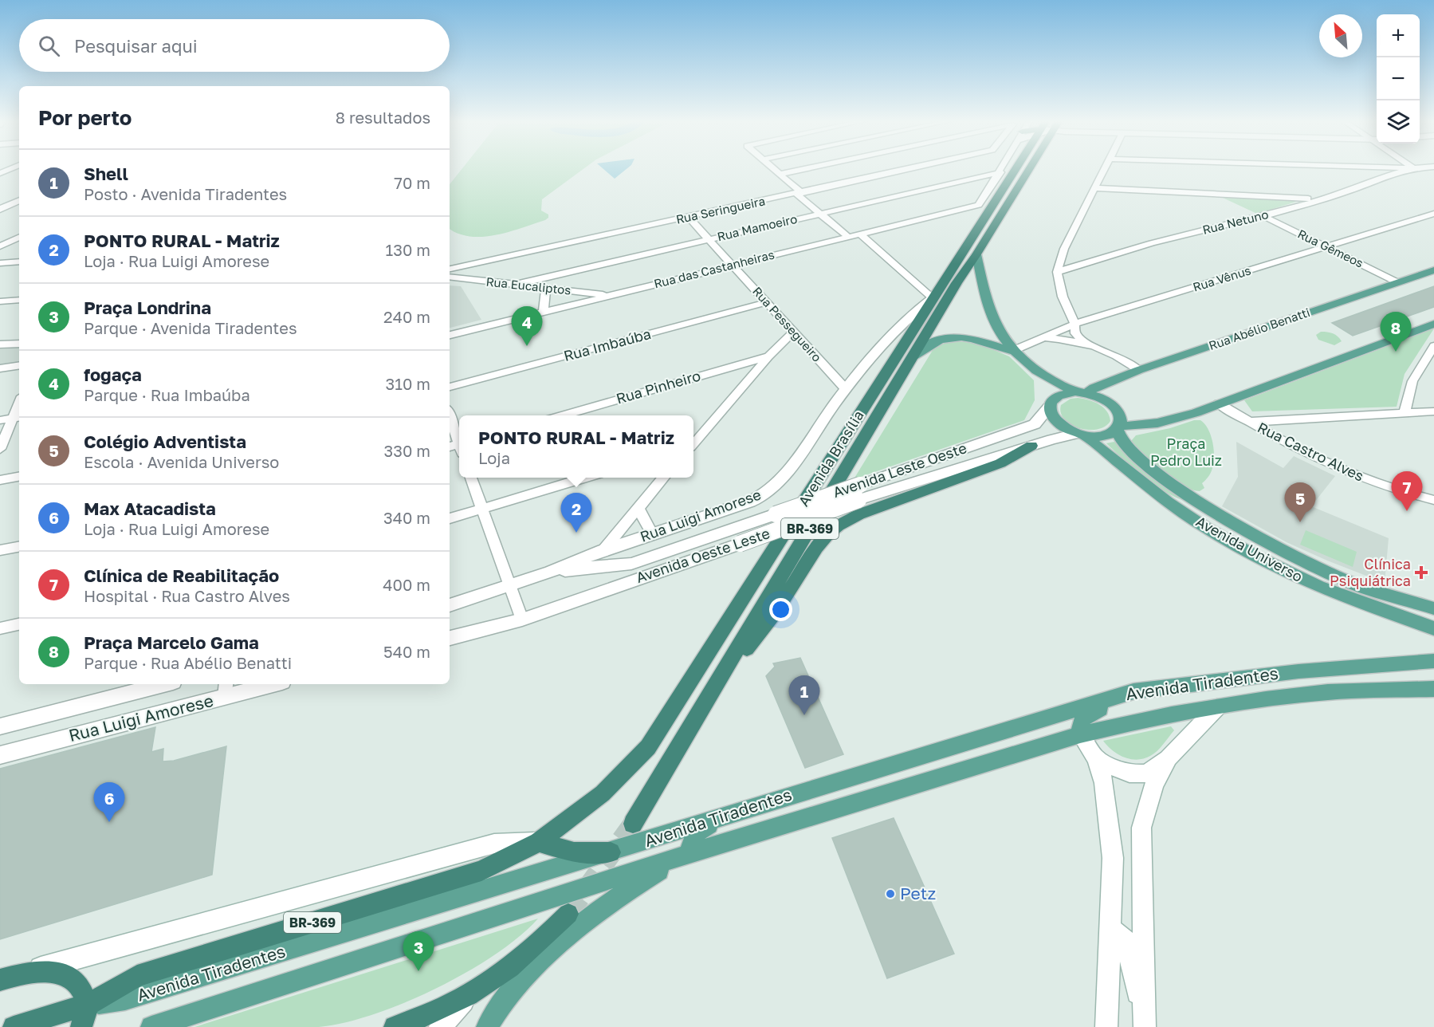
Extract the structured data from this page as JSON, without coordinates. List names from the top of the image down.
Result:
{
  "streets": {
    "highway": ["Avenida Brasília", "BR-369", "Avenida Tiradentes"],
    "main road": ["Rua Abélio Benatti", "Avenida Universo"],
    "street": [
      "Rua Seringueira",
      "Rua Netuno",
      "Rua Mamoeiro",
      "Rua Gêmeos",
      "Rua das Castanheiras",
      "Rua Vênus",
      "Rua Eucaliptos",
      "Rua Pessegueiro",
      "Rua Imbaúba",
      "Rua Pinheiro",
      "Rua Castro Alves",
      "Avenida Leste Oeste",
      "Rua Luigi Amorese",
      "Avenida Oeste Leste"
    ]
  },
  "crossings": [
    ["Rua Seringueira", "Rua Pessegueiro"],
    ["Rua Netuno", "Rua Gêmeos"],
    ["Rua Mamoeiro", "Rua das Castanheiras"],
    ["Rua Mamoeiro", "Rua Eucaliptos"],
    ["Rua Mamoeiro", "Rua Pessegueiro"],
    ["Rua Gêmeos", "Rua Vênus"],
    ["Rua Gêmeos", "Rua Abélio Benatti"],
    ["Rua das Castanheiras", "Rua Eucaliptos"],
    ["Rua das Castanheiras", "Rua Pessegueiro"],
    ["Rua Pessegueiro", "Rua Imbaúba"],
    ["Rua Pessegueiro", "Rua Luigi Amorese"],
    ["Rua Abélio Benatti", "Avenida Leste Oeste"],
    ["Rua Abélio Benatti", "Avenida Universo"],
    ["Rua Abélio Benatti", "Avenida Oeste Leste"],
    ["Avenida Brasília", "Rua Luigi Amorese"],
    ["Avenida Brasília", "BR-369"],
    ["Avenida Leste Oeste", "Rua Luigi Amorese"],
    ["Avenida Leste Oeste", "Avenida Universo"],
    ["Avenida Leste Oeste", "Avenida Oeste Leste"],
    ["BR-369", "Avenida Tiradentes"],
    ["Avenida Universo", "Avenida Oeste Leste"]
  ],
  "parks": ["Praça Pedro Luiz"],
  "places": {
    "health": ["Clínica Psiquiátrica"],
    "other": ["Petz"]
  },
  "north": "top left",
  "page": {
    "map_buttons": ["+", "−"],
    "search": "Pesquisar aqui",
    "heading": ["Por perto", "8 resultados"],
    "list": [
      {
        "mark": "1",
        "name": "Shell",
        "note": "Posto · Avenida Tiradentes",
        "value": "70 m"
      },
      {
        "mark": "2",
        "name": "PONTO RURAL - Matriz",
        "note": "Loja · Rua Luigi Amorese",
        "value": "130 m"
      },
      {
        "mark": "3",
        "name": "Praça Londrina",
        "note": "Parque · Avenida Tiradentes",
        "value": "240 m"
      },
      {
        "mark": "4",
        "name": "fogaça",
        "note": "Parque · Rua Imbaúba",
        "value": "310 m"
      },
      {
        "mark": "5",
        "name": "Colégio Adventista",
        "note": "Escola · Avenida Universo",
        "value": "330 m"
      },
      {
        "mark": "6",
        "name": "Max Atacadista",
        "note": "Loja · Rua Luigi Amorese",
        "value": "340 m"
      },
      {
        "mark": "7",
        "name": "Clínica de Reabilitação",
        "note": "Hospital · Rua Castro Alves",
        "value": "400 m"
      },
      {
        "mark": "8",
        "name": "Praça Marcelo Gama",
        "note": "Parque · Rua Abélio Benatti",
        "value": "540 m"
      }
    ],
    "pins": [
      "4",
      "8",
      "7",
      "5",
      "2",
      "1",
      "6",
      "3"
    ],
    "popup": ["PONTO RURAL - Matriz", "Loja"]
  }
}
